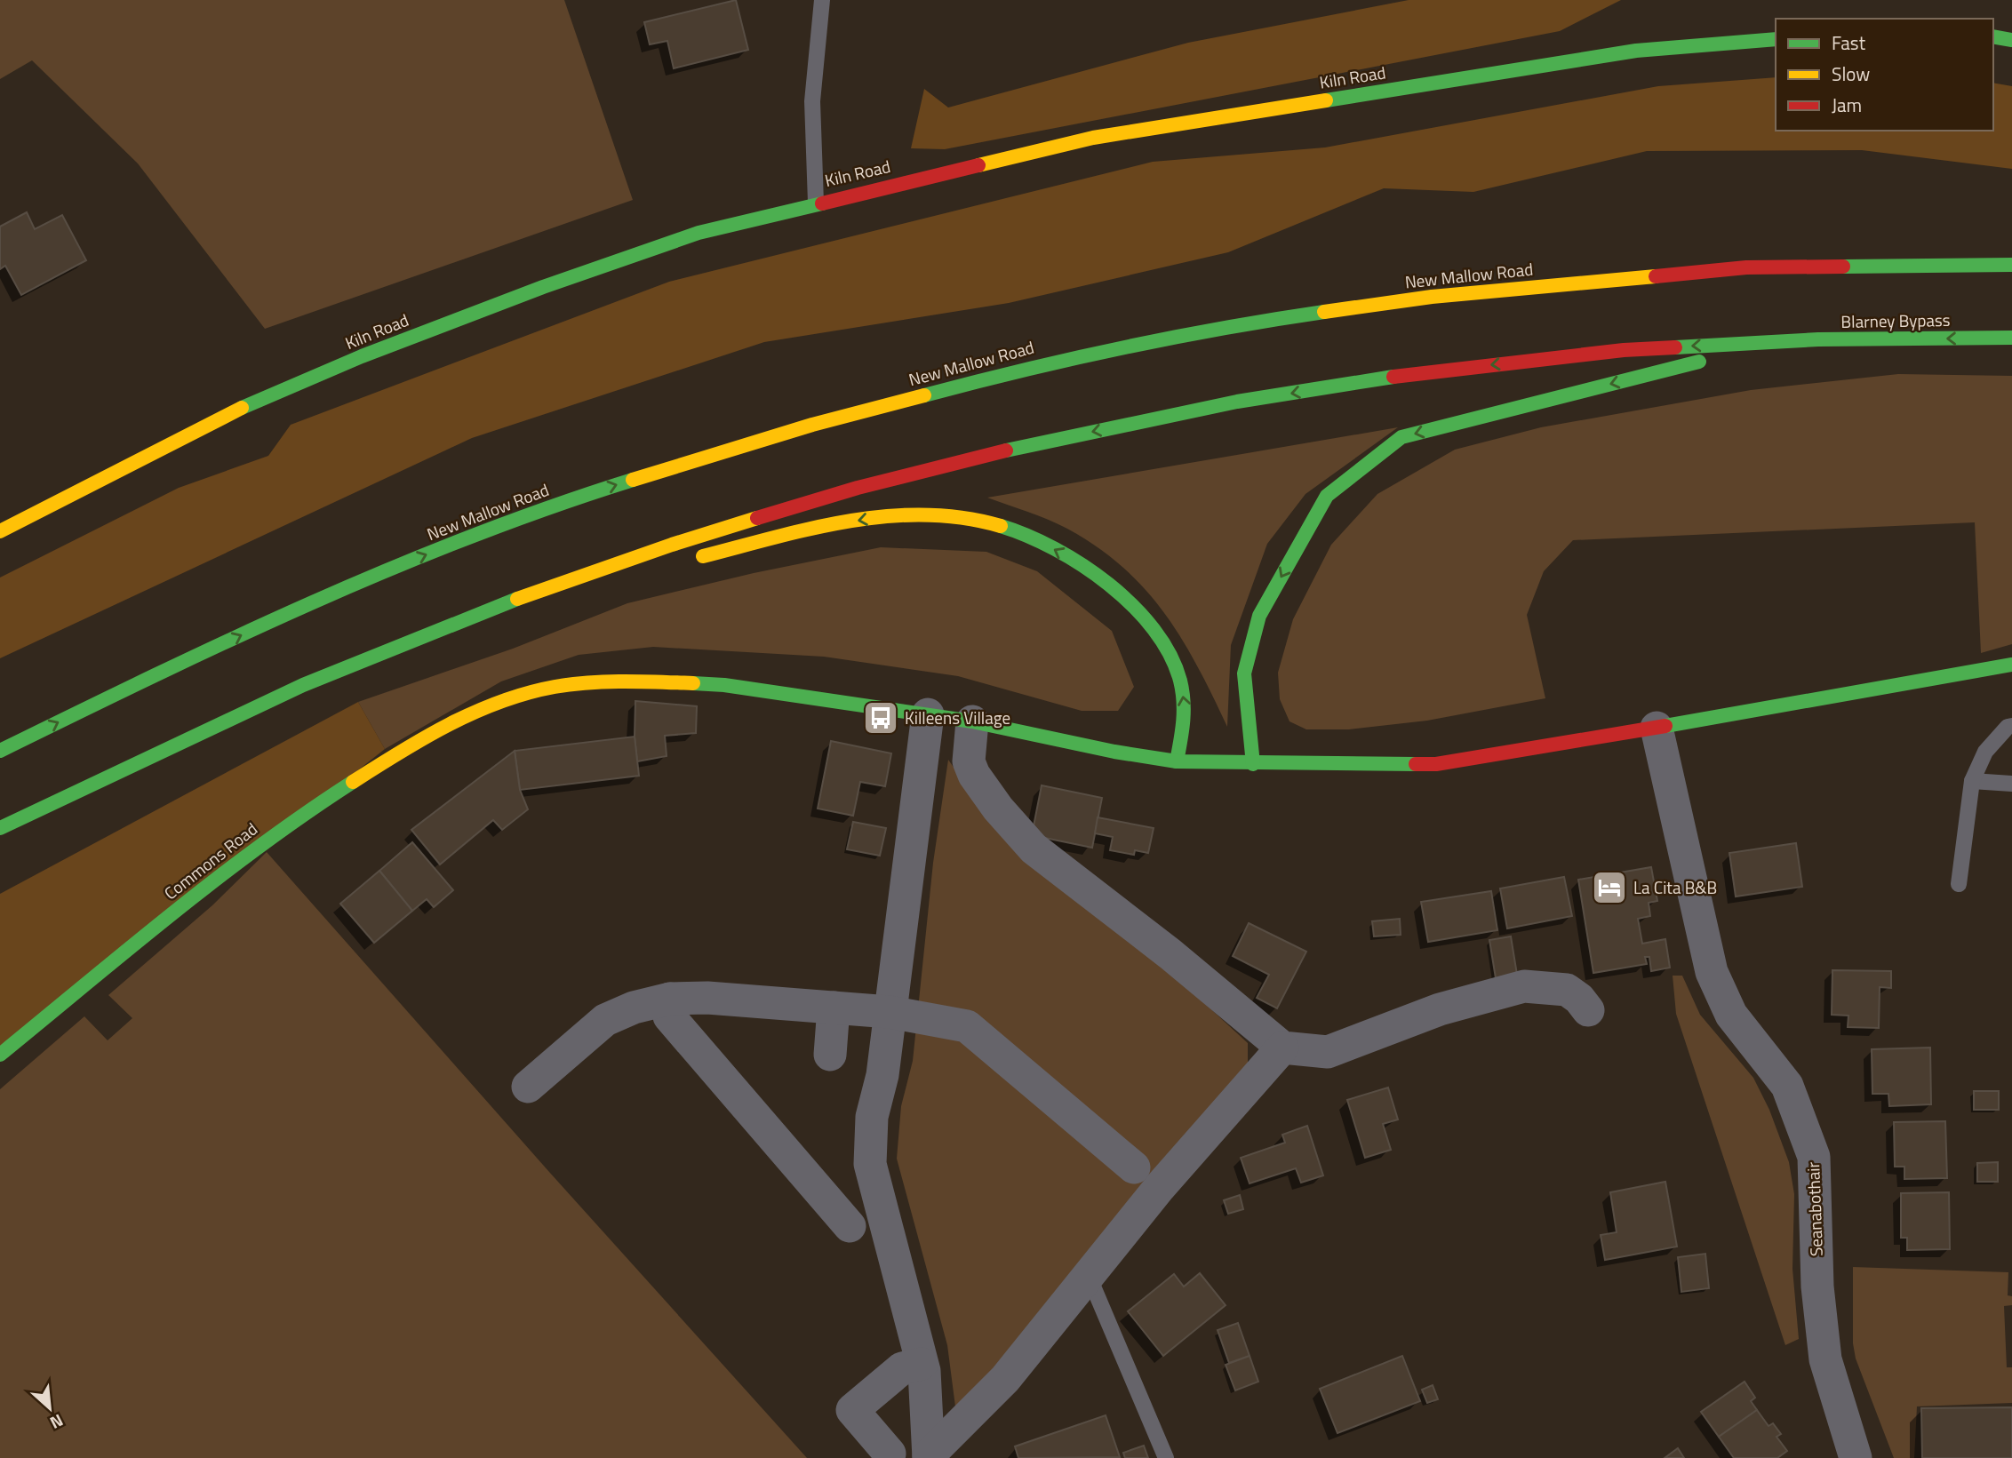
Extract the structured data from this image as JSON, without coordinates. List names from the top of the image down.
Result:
{
  "streets": {
    "main road": [
      "Kiln Road",
      "New Mallow Road",
      "Blarney Bypass",
      "Commons Road"
    ],
    "street": ["Seanabothair"]
  },
  "crossings": [
    ["Commons Road", "Seanabothair"]
  ],
  "one_way": ["Blarney Bypass"],
  "places": {
    "bus stop": ["Killeens Village"],
    "hotel": ["La Cita B&B"]
  },
  "legend": ["Fast", "Slow", "Jam"],
  "north": "bottom right"
}
